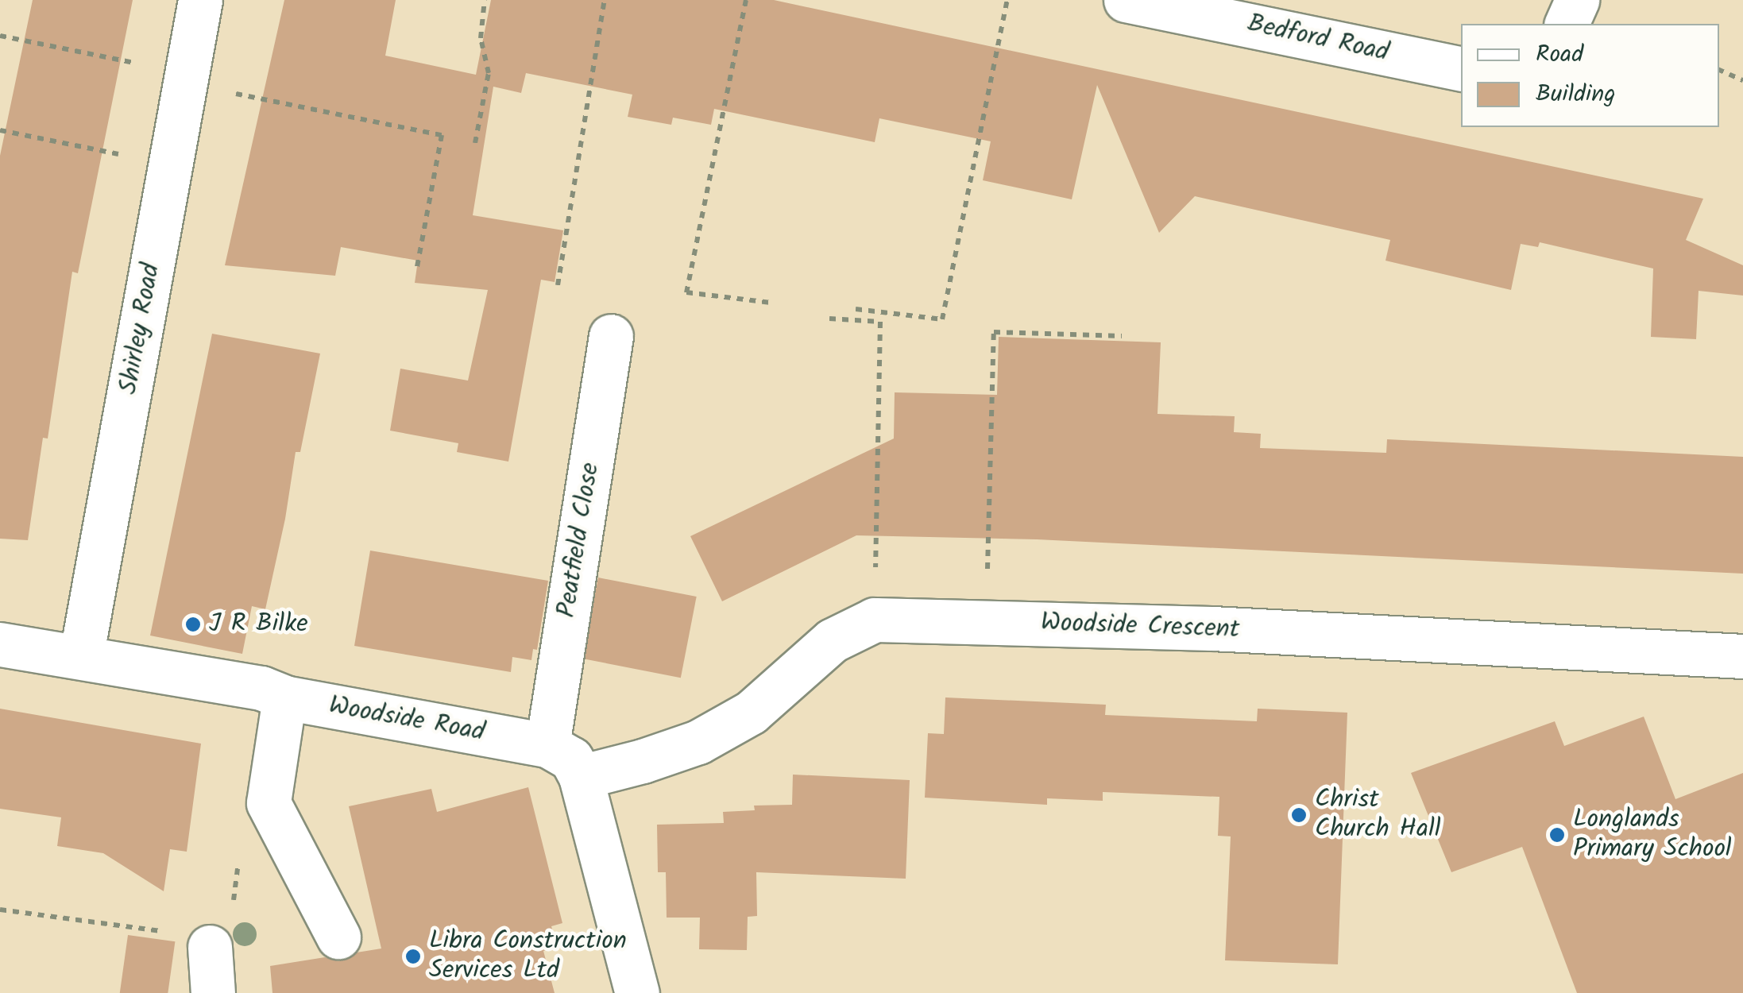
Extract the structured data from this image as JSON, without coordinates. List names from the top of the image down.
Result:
{
  "streets": {
    "street": [
      "Bedford Road",
      "Shirley Road",
      "Peatfield Close",
      "Woodside Crescent",
      "Woodside Road"
    ]
  },
  "crossings": [
    ["Shirley Road", "Woodside Road"],
    ["Peatfield Close", "Woodside Road"],
    ["Woodside Crescent", "Woodside Road"]
  ],
  "places": [
    "J R Bilke",
    "Christ Church Hall",
    "Longlands Primary School",
    "Libra Construction Services Ltd"
  ],
  "legend": ["Road", "Building"]
}
